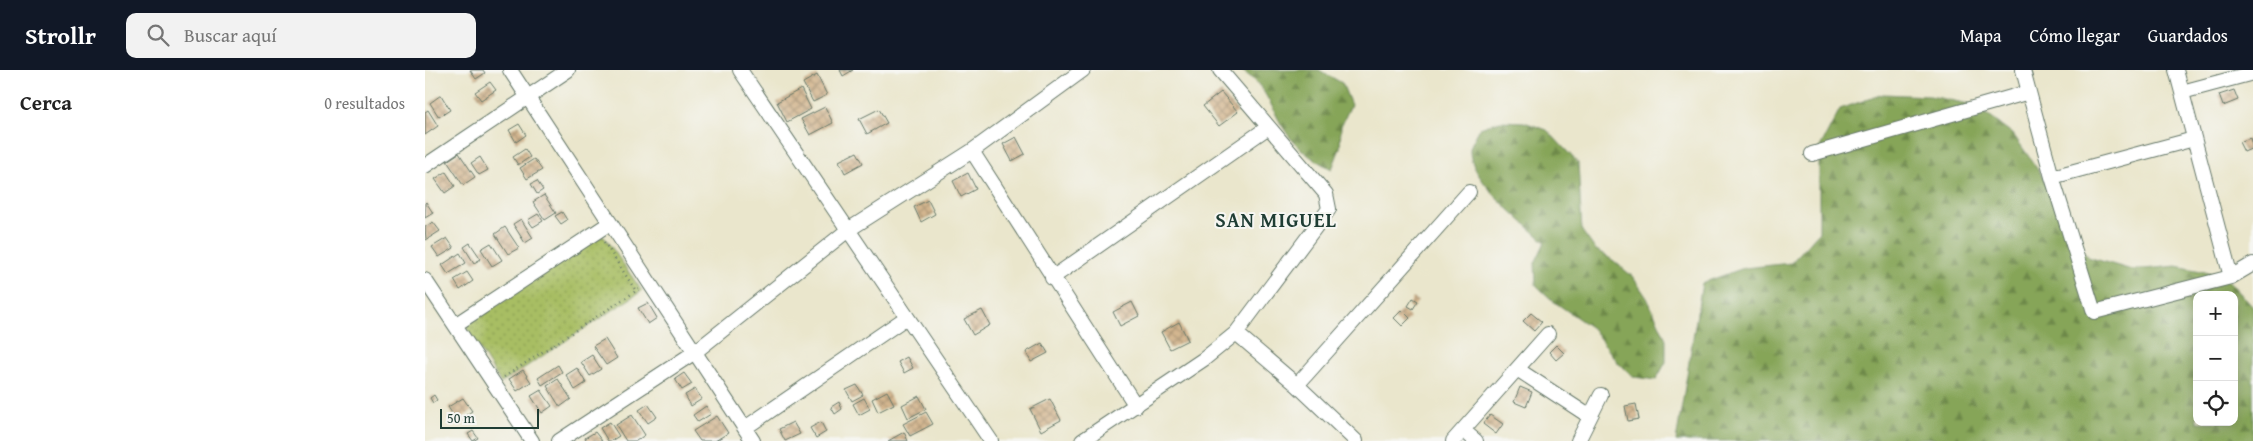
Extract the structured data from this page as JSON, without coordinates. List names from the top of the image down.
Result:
{
  "districts": ["SAN MIGUEL"],
  "scale_bar": "50 m",
  "page": {
    "header": "Strollr",
    "search": "Buscar aquí",
    "nav": ["Mapa", "Cómo llegar", "Guardados"],
    "heading": ["Cerca", "0 resultados"],
    "map_buttons": ["+", "−"],
    "scale": "50 m"
  }
}
